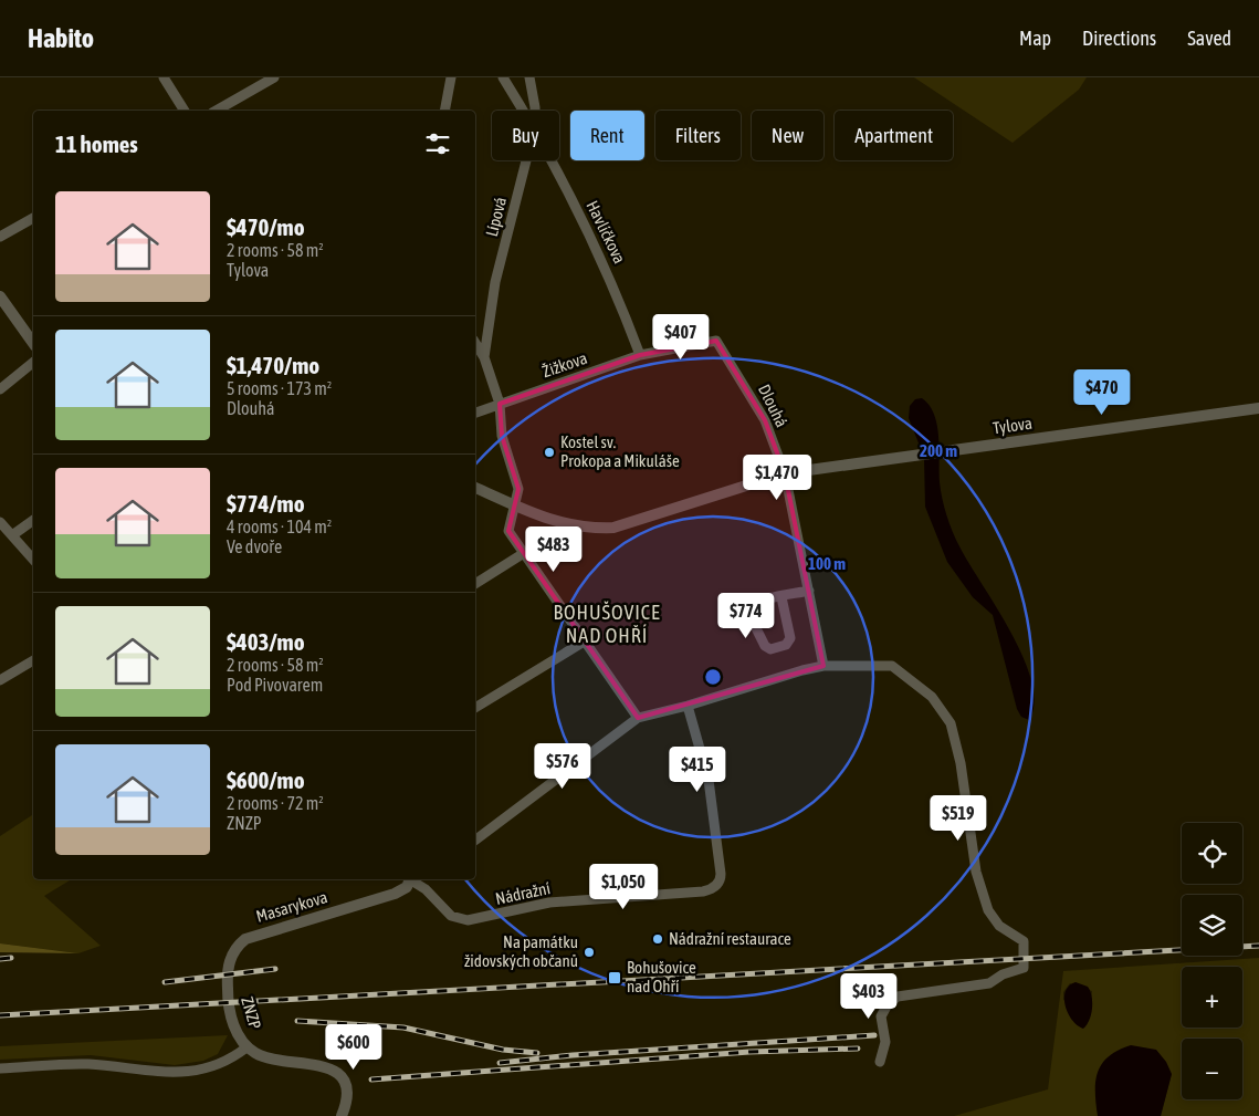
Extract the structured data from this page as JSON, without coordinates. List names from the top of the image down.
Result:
{
  "streets": {
    "street": [
      "Lípová",
      "Havlíčkova",
      "Žižkova",
      "Dlouhá",
      "Tylova",
      "Nádražní",
      "Masarykova",
      "ZNZP"
    ]
  },
  "crossings": [
    ["Lípová", "Žižkova"],
    ["Lípová", "Tylova"],
    ["Havlíčkova", "Žižkova"],
    ["Havlíčkova", "Dlouhá"],
    ["Žižkova", "Dlouhá"],
    ["Dlouhá", "Tylova"],
    ["Masarykova", "ZNZP"]
  ],
  "districts": ["BOHUŠOVICE NAD OHŘÍ"],
  "places": {
    "other": ["Kostel sv. Prokopa a Mikuláše", "Nádražní restaurace", "Na památku židovských občanů"],
    "transit": ["Bohušovice nad Ohří"]
  },
  "page": {
    "header": "Habito",
    "nav": ["Map", "Directions", "Saved"],
    "chip": [
      "Buy",
      "Rent",
      "Filters",
      "New",
      "Apartment"
    ],
    "heading": "11 homes",
    "list": [
      {
        "name": "$470/mo",
        "note": "2 rooms · 58 m² · Tylova"
      },
      {
        "name": "$1,470/mo",
        "note": "5 rooms · 173 m² · Dlouhá"
      },
      {
        "name": "$774/mo",
        "note": "4 rooms · 104 m² · Ve dvoře"
      },
      {
        "name": "$403/mo",
        "note": "2 rooms · 58 m² · Pod Pivovarem"
      },
      {
        "name": "$600/mo",
        "note": "2 rooms · 72 m² · ZNZP"
      }
    ],
    "price": [
      "$407",
      "$470",
      "$1,470",
      "$483",
      "$774",
      "$576",
      "$415",
      "$519",
      "$1,050",
      "$403",
      "$600"
    ],
    "map_buttons": ["+", "−"]
  },
  "rings": ["200 m", "100 m"]
}
